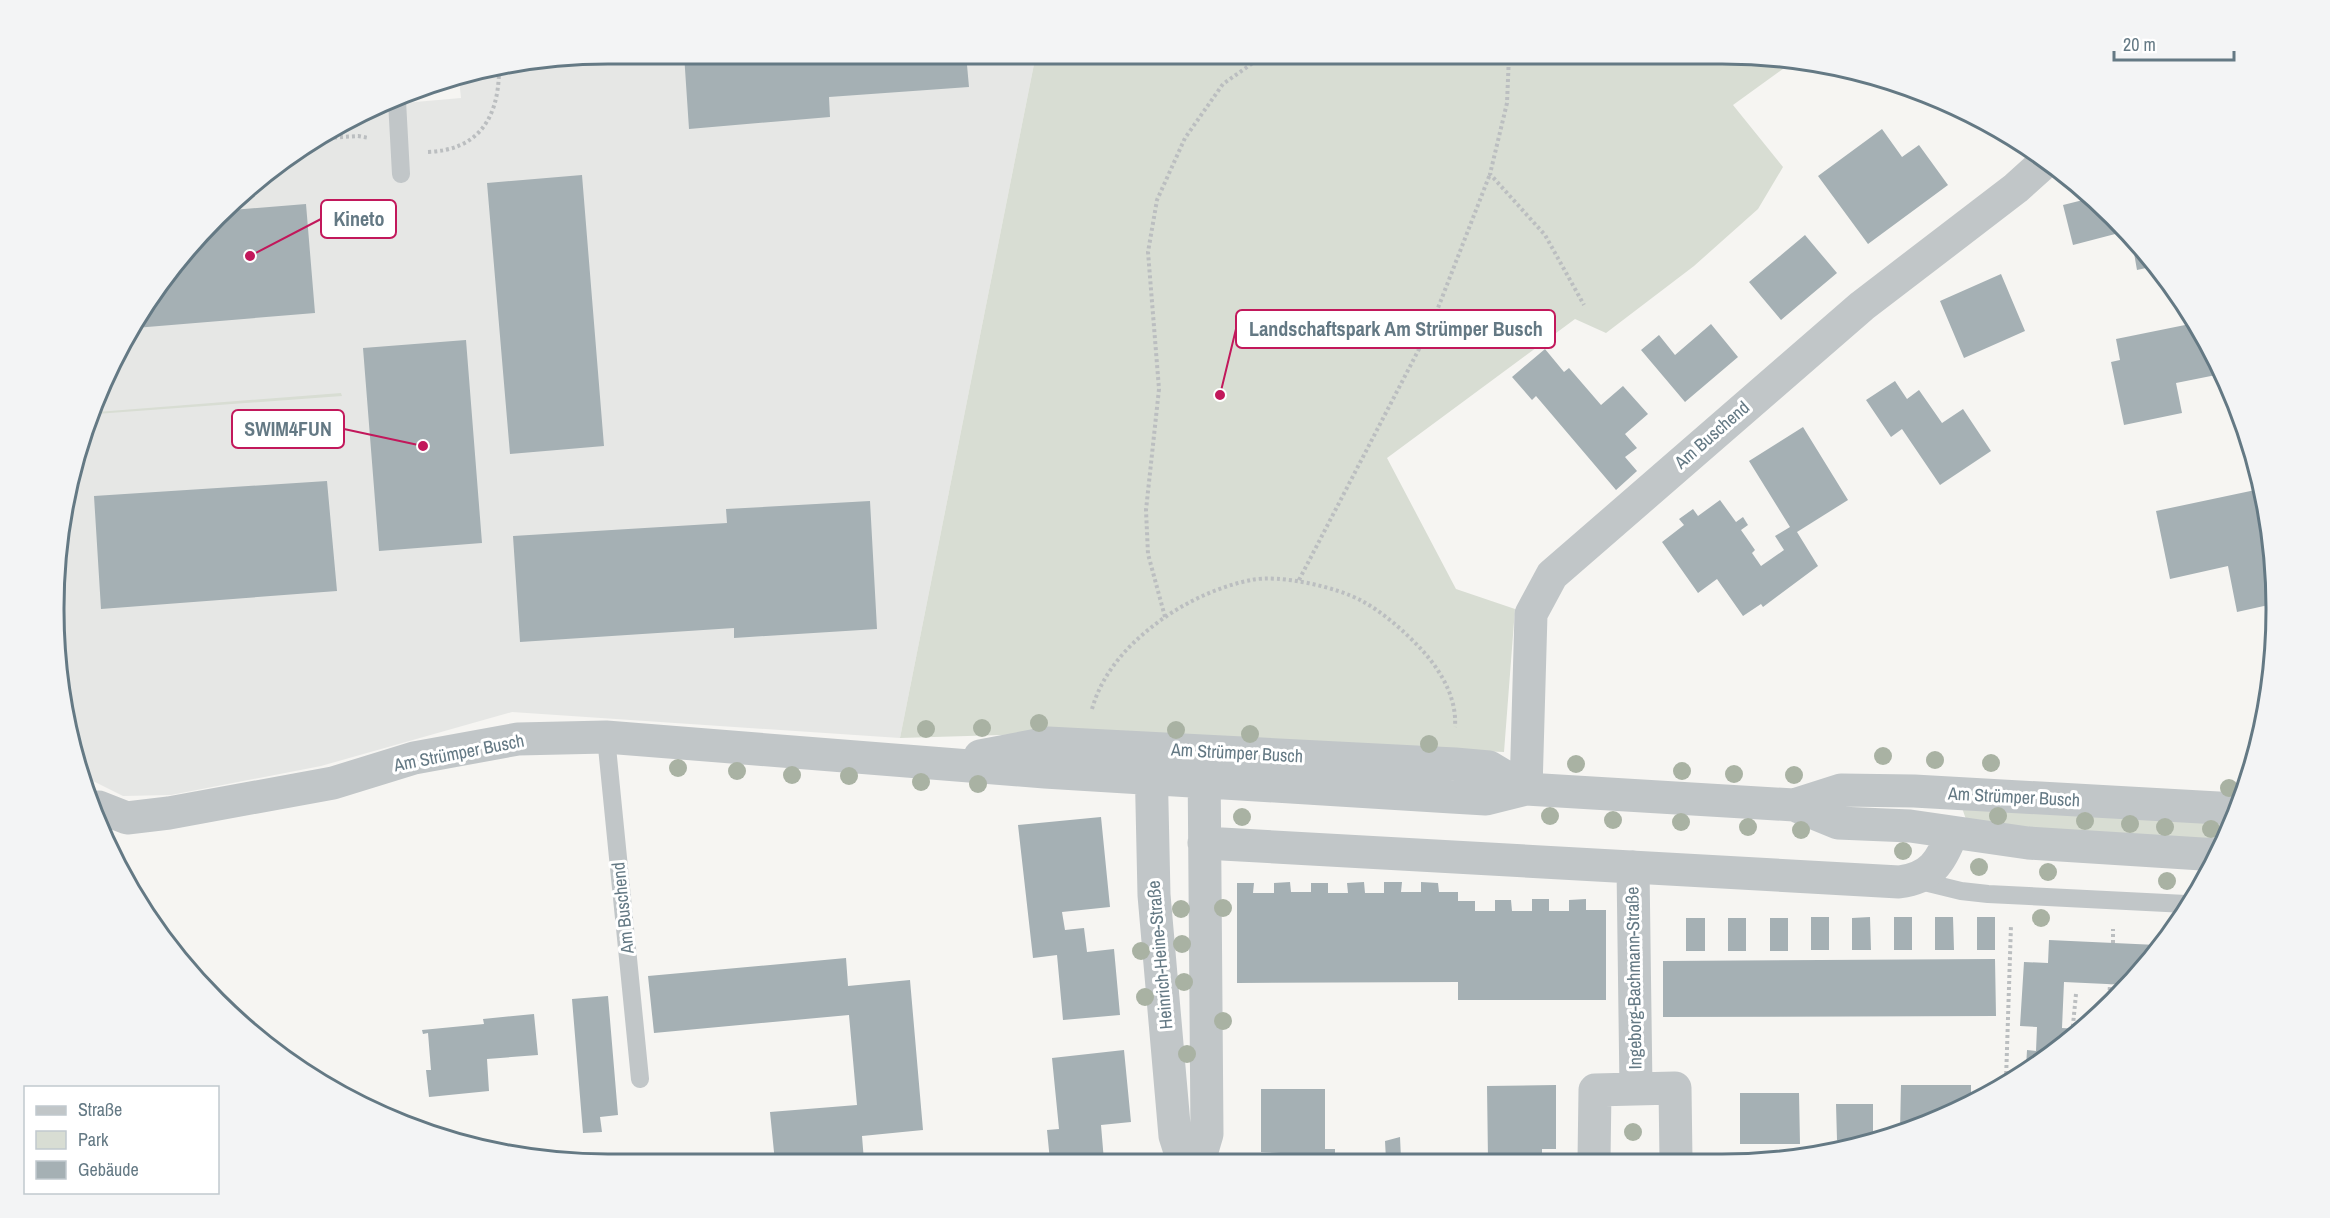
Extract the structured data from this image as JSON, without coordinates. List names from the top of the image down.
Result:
{
  "streets": {
    "street": [
      "Am Buschend",
      "Am Strümper Busch",
      "Heinrich-Heine-Straße",
      "Ingeborg-Bachmann-Straße"
    ]
  },
  "crossings": [
    ["Am Buschend", "Am Strümper Busch"],
    ["Am Strümper Busch", "Heinrich-Heine-Straße"]
  ],
  "places": ["Kineto", "Landschaftspark Am Strümper Busch", "SWIM4FUN"],
  "legend": ["Straße", "Park", "Gebäude"],
  "scale_bar": "20 m"
}
